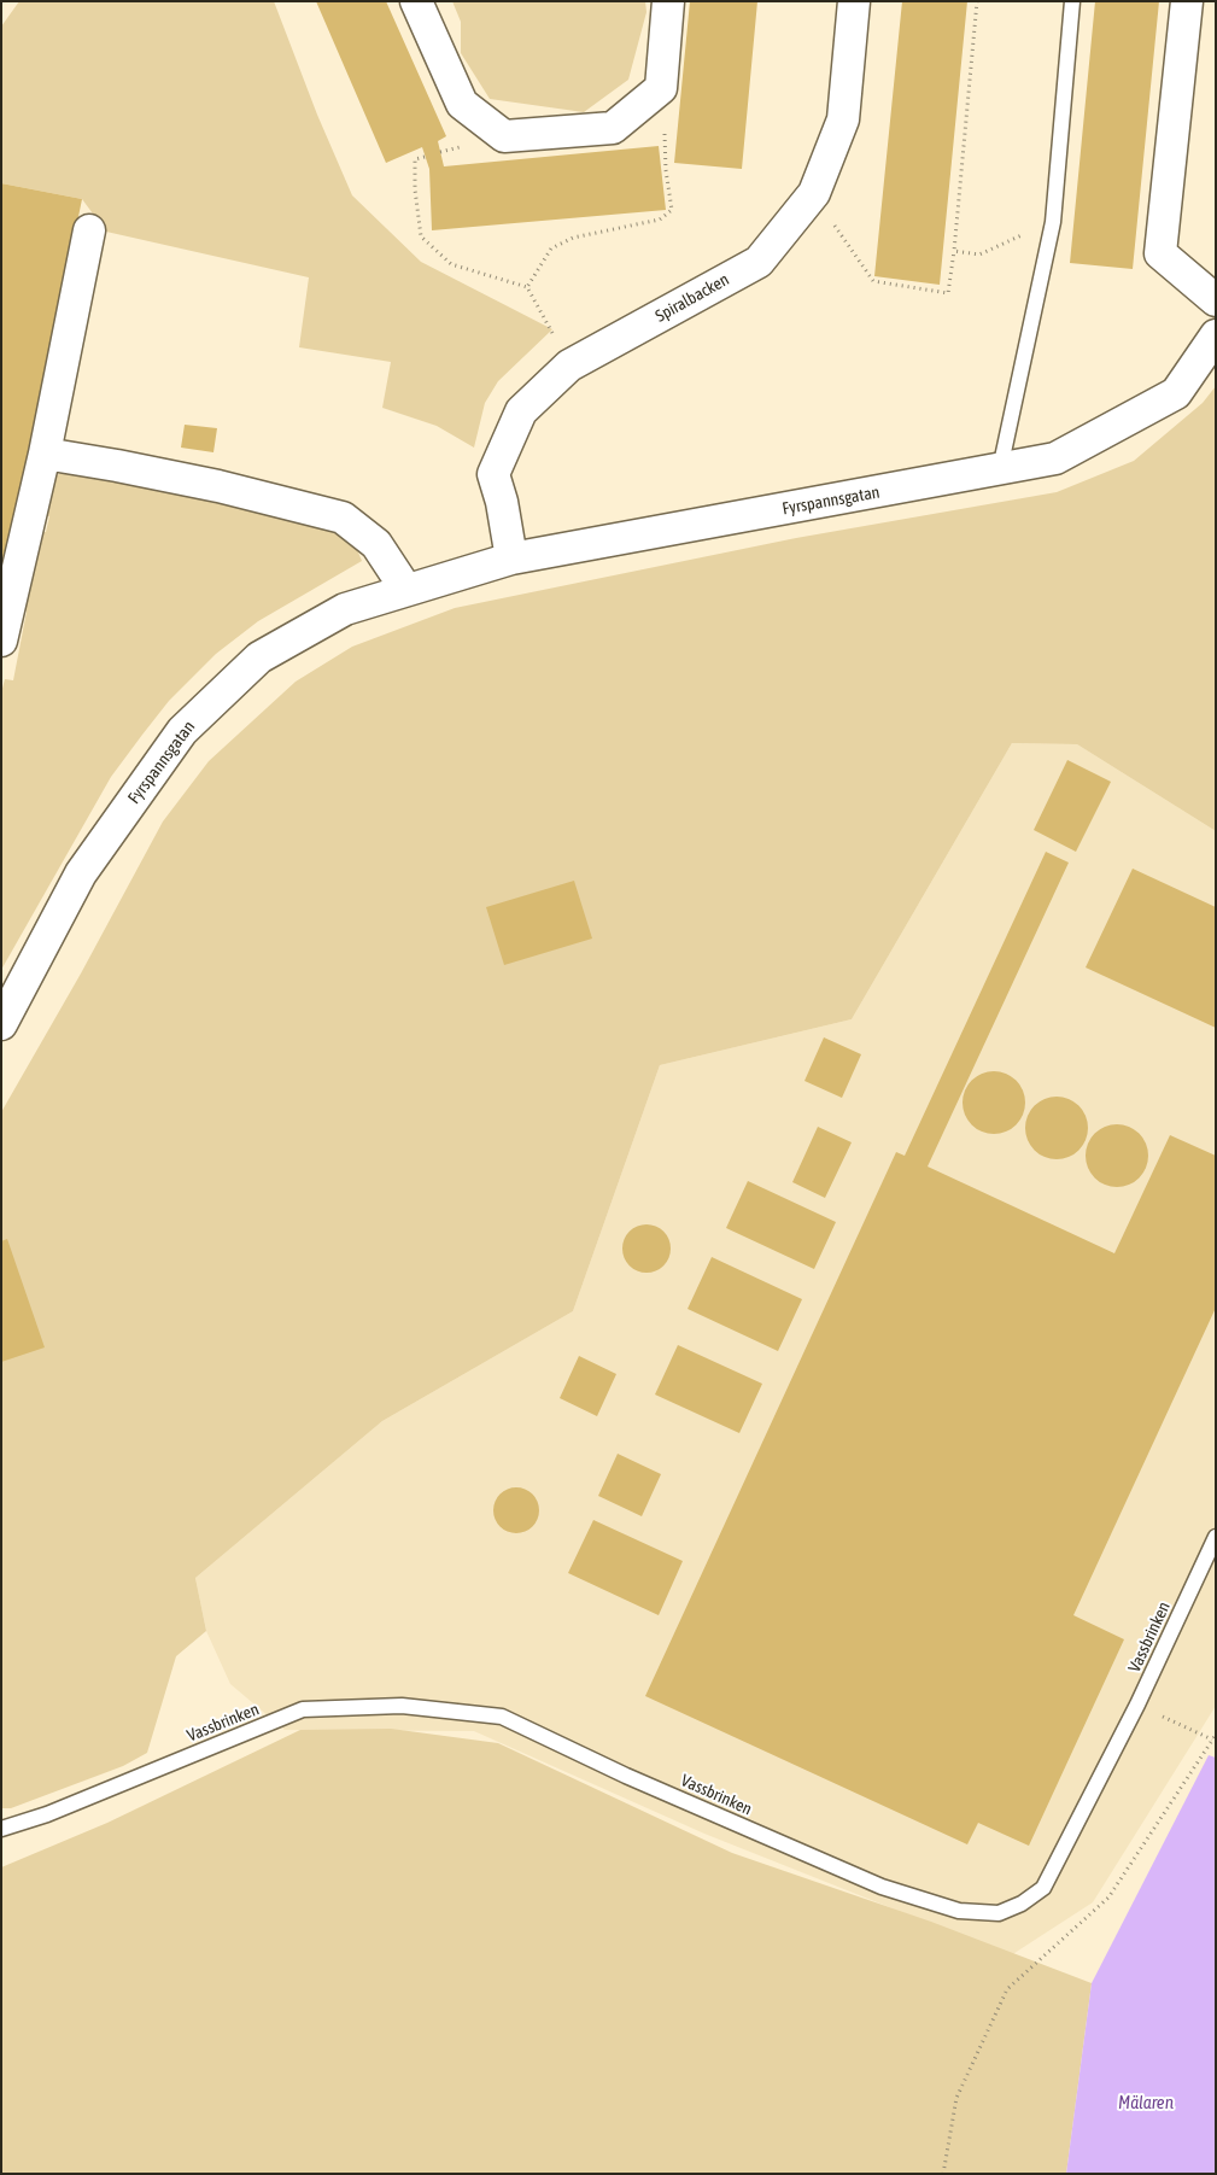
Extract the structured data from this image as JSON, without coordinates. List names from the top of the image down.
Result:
{
  "streets": {
    "street": ["Spiralbacken", "Fyrspannsgatan"],
    "lane": ["Vassbrinken"]
  },
  "crossings": [
    ["Spiralbacken", "Fyrspannsgatan"]
  ],
  "water": ["Mälaren"]
}
